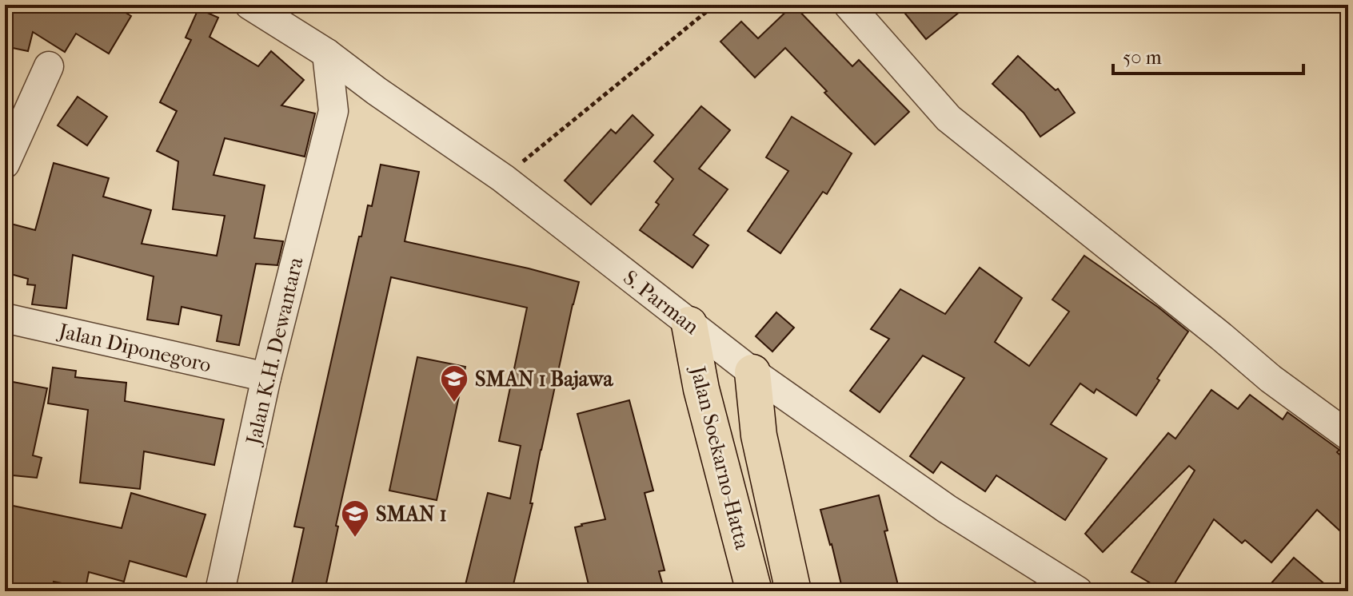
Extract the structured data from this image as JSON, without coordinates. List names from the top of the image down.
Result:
{
  "streets": {
    "highway": ["Jalan Soekarno-Hatta"],
    "street": ["S. Parman", "Jalan Diponegoro", "Jalan K.H. Dewantara"]
  },
  "crossings": [
    ["S. Parman", "Jalan Soekarno-Hatta"],
    ["Jalan Diponegoro", "Jalan K.H. Dewantara"]
  ],
  "places": {
    "school or university": ["SMAN 1 Bajawa", "SMAN 1"]
  },
  "scale_bar": "50 m"
}
